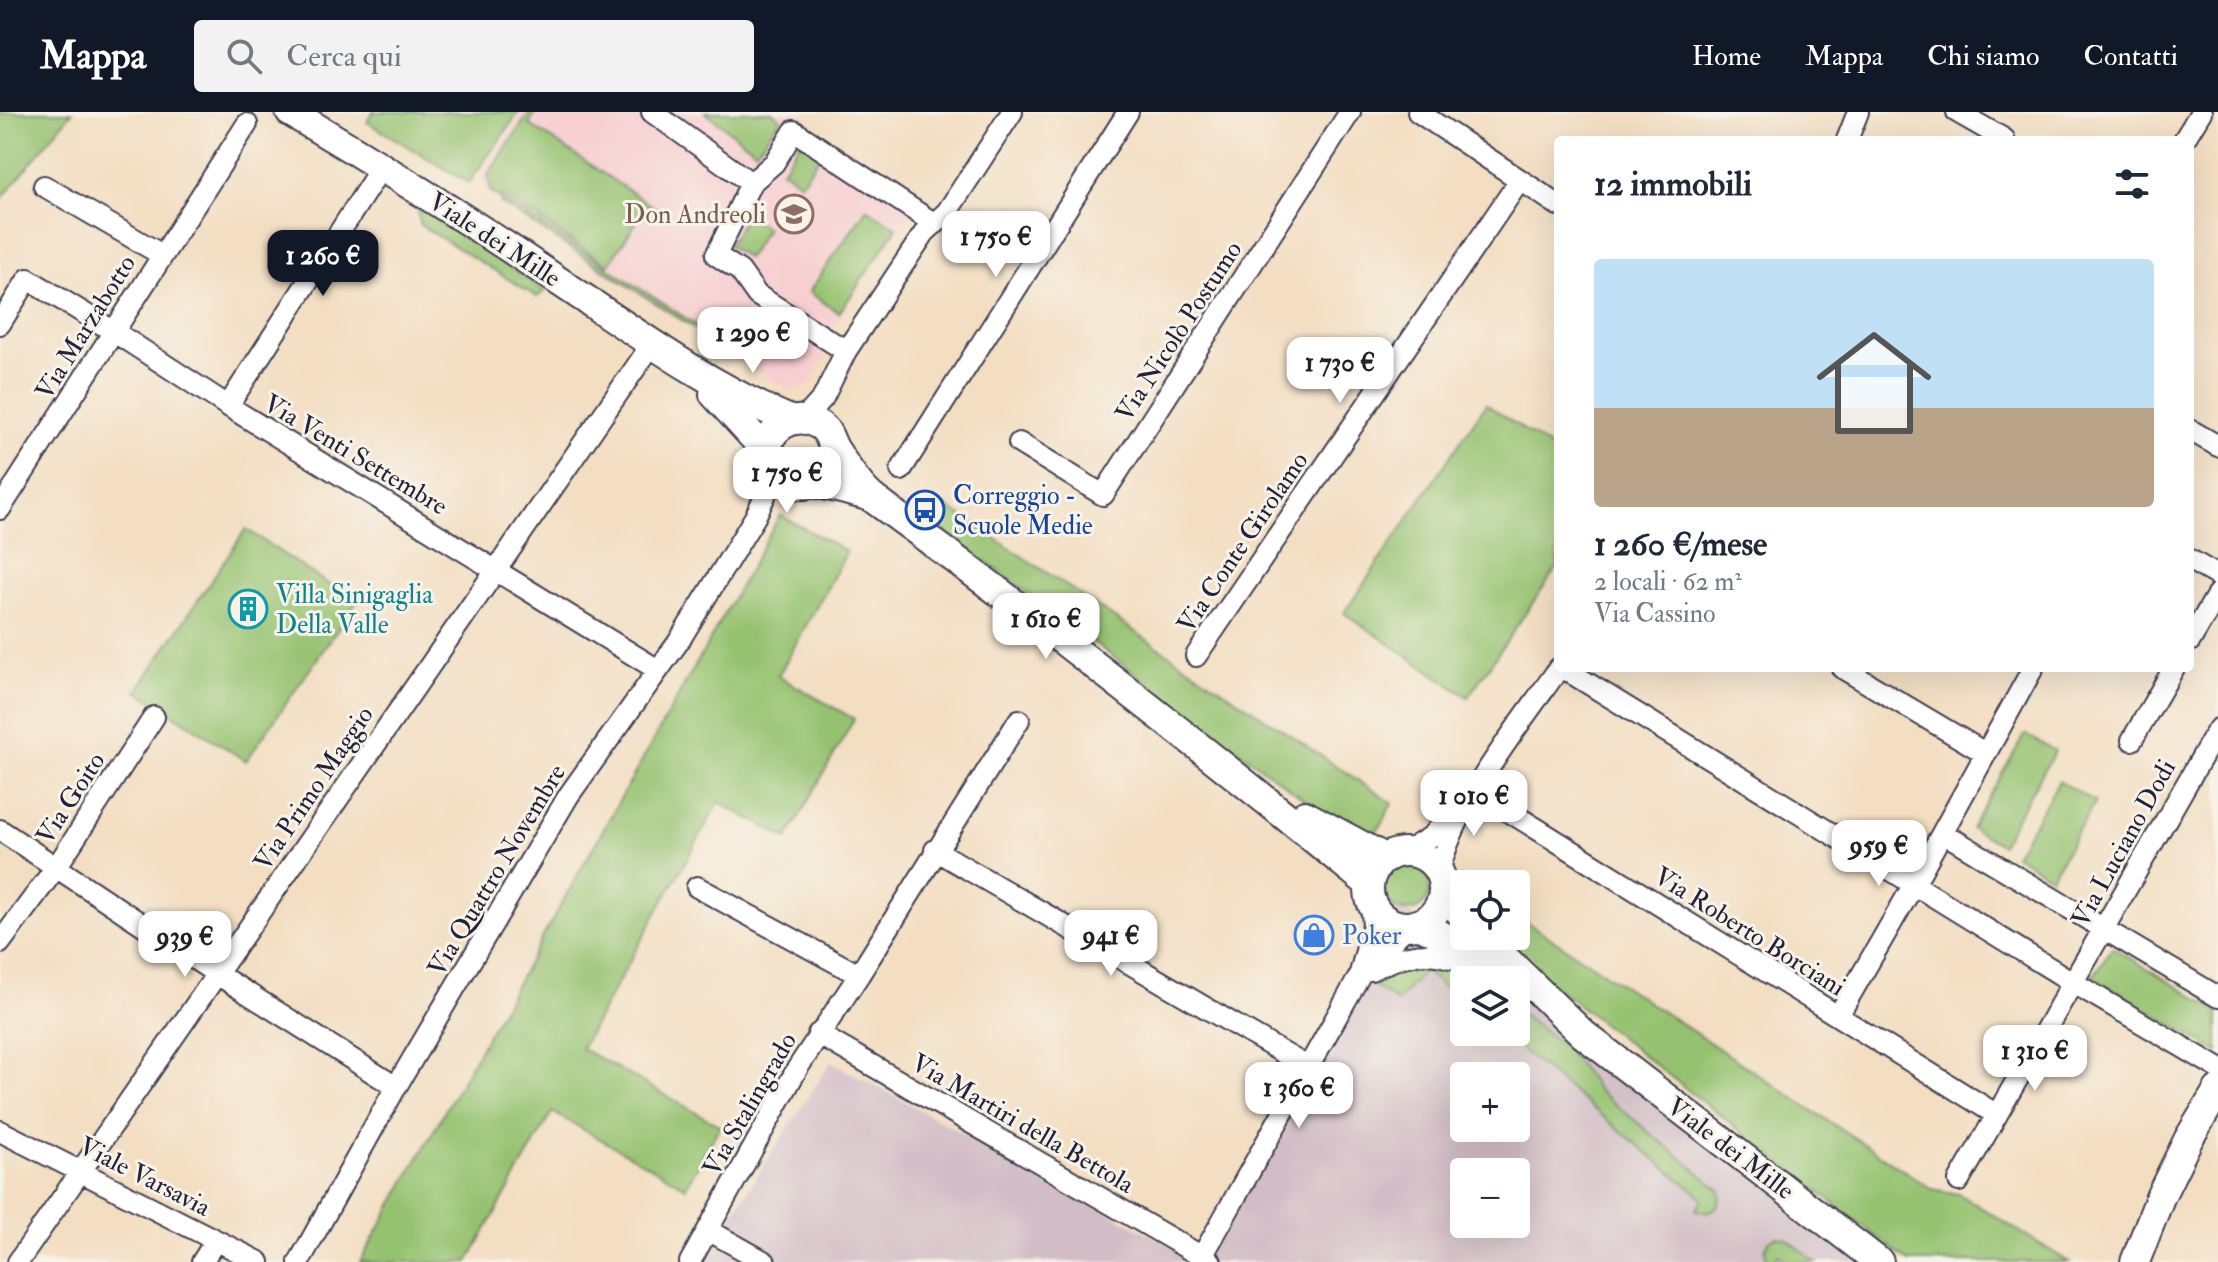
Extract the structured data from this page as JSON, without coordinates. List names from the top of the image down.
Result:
{
  "streets": {
    "main road": ["Viale dei Mille"],
    "street": [
      "Via Marzabotto",
      "Via Nicolò Postumo",
      "Via Venti Settembre",
      "Via Conte Girolamo",
      "Via Primo Maggio",
      "Via Goito",
      "Via Luciano Dodi",
      "Via Quattro Novembre",
      "Via Roberto Borciani",
      "Via Stalingrado",
      "Via Martiri della Bettola",
      "Viale Varsavia"
    ]
  },
  "crossings": [
    ["Viale dei Mille", "Via Primo Maggio"],
    ["Viale dei Mille", "Via Quattro Novembre"],
    ["Via Marzabotto", "Via Venti Settembre"],
    ["Via Venti Settembre", "Via Primo Maggio"],
    ["Via Venti Settembre", "Via Quattro Novembre"],
    ["Via Primo Maggio", "Viale Varsavia"],
    ["Via Luciano Dodi", "Via Roberto Borciani"],
    ["Via Stalingrado", "Via Martiri della Bettola"]
  ],
  "places": {
    "school or university": ["Don Andreoli"],
    "bus stop": ["Correggio - Scuole Medie"],
    "building": ["Villa Sinigaglia Della Valle"],
    "shop": ["Poker"]
  },
  "page": {
    "header": "Mappa",
    "search": "Cerca qui",
    "nav": [
      "Home",
      "Mappa",
      "Chi siamo",
      "Contatti"
    ],
    "heading": "12 immobili",
    "price": [
      "1 750 €",
      "1 260 €",
      "1 290 €",
      "1 730 €",
      "1 750 €",
      "1 610 €",
      "1 010 €",
      "959 €",
      "941 €",
      "939 €",
      "1 310 €",
      "1 360 €"
    ],
    "list": [
      {
        "name": "1 260 €/mese",
        "note": "2 locali · 62 m² · Via Cassino"
      }
    ],
    "map_buttons": ["+", "−"]
  }
}
